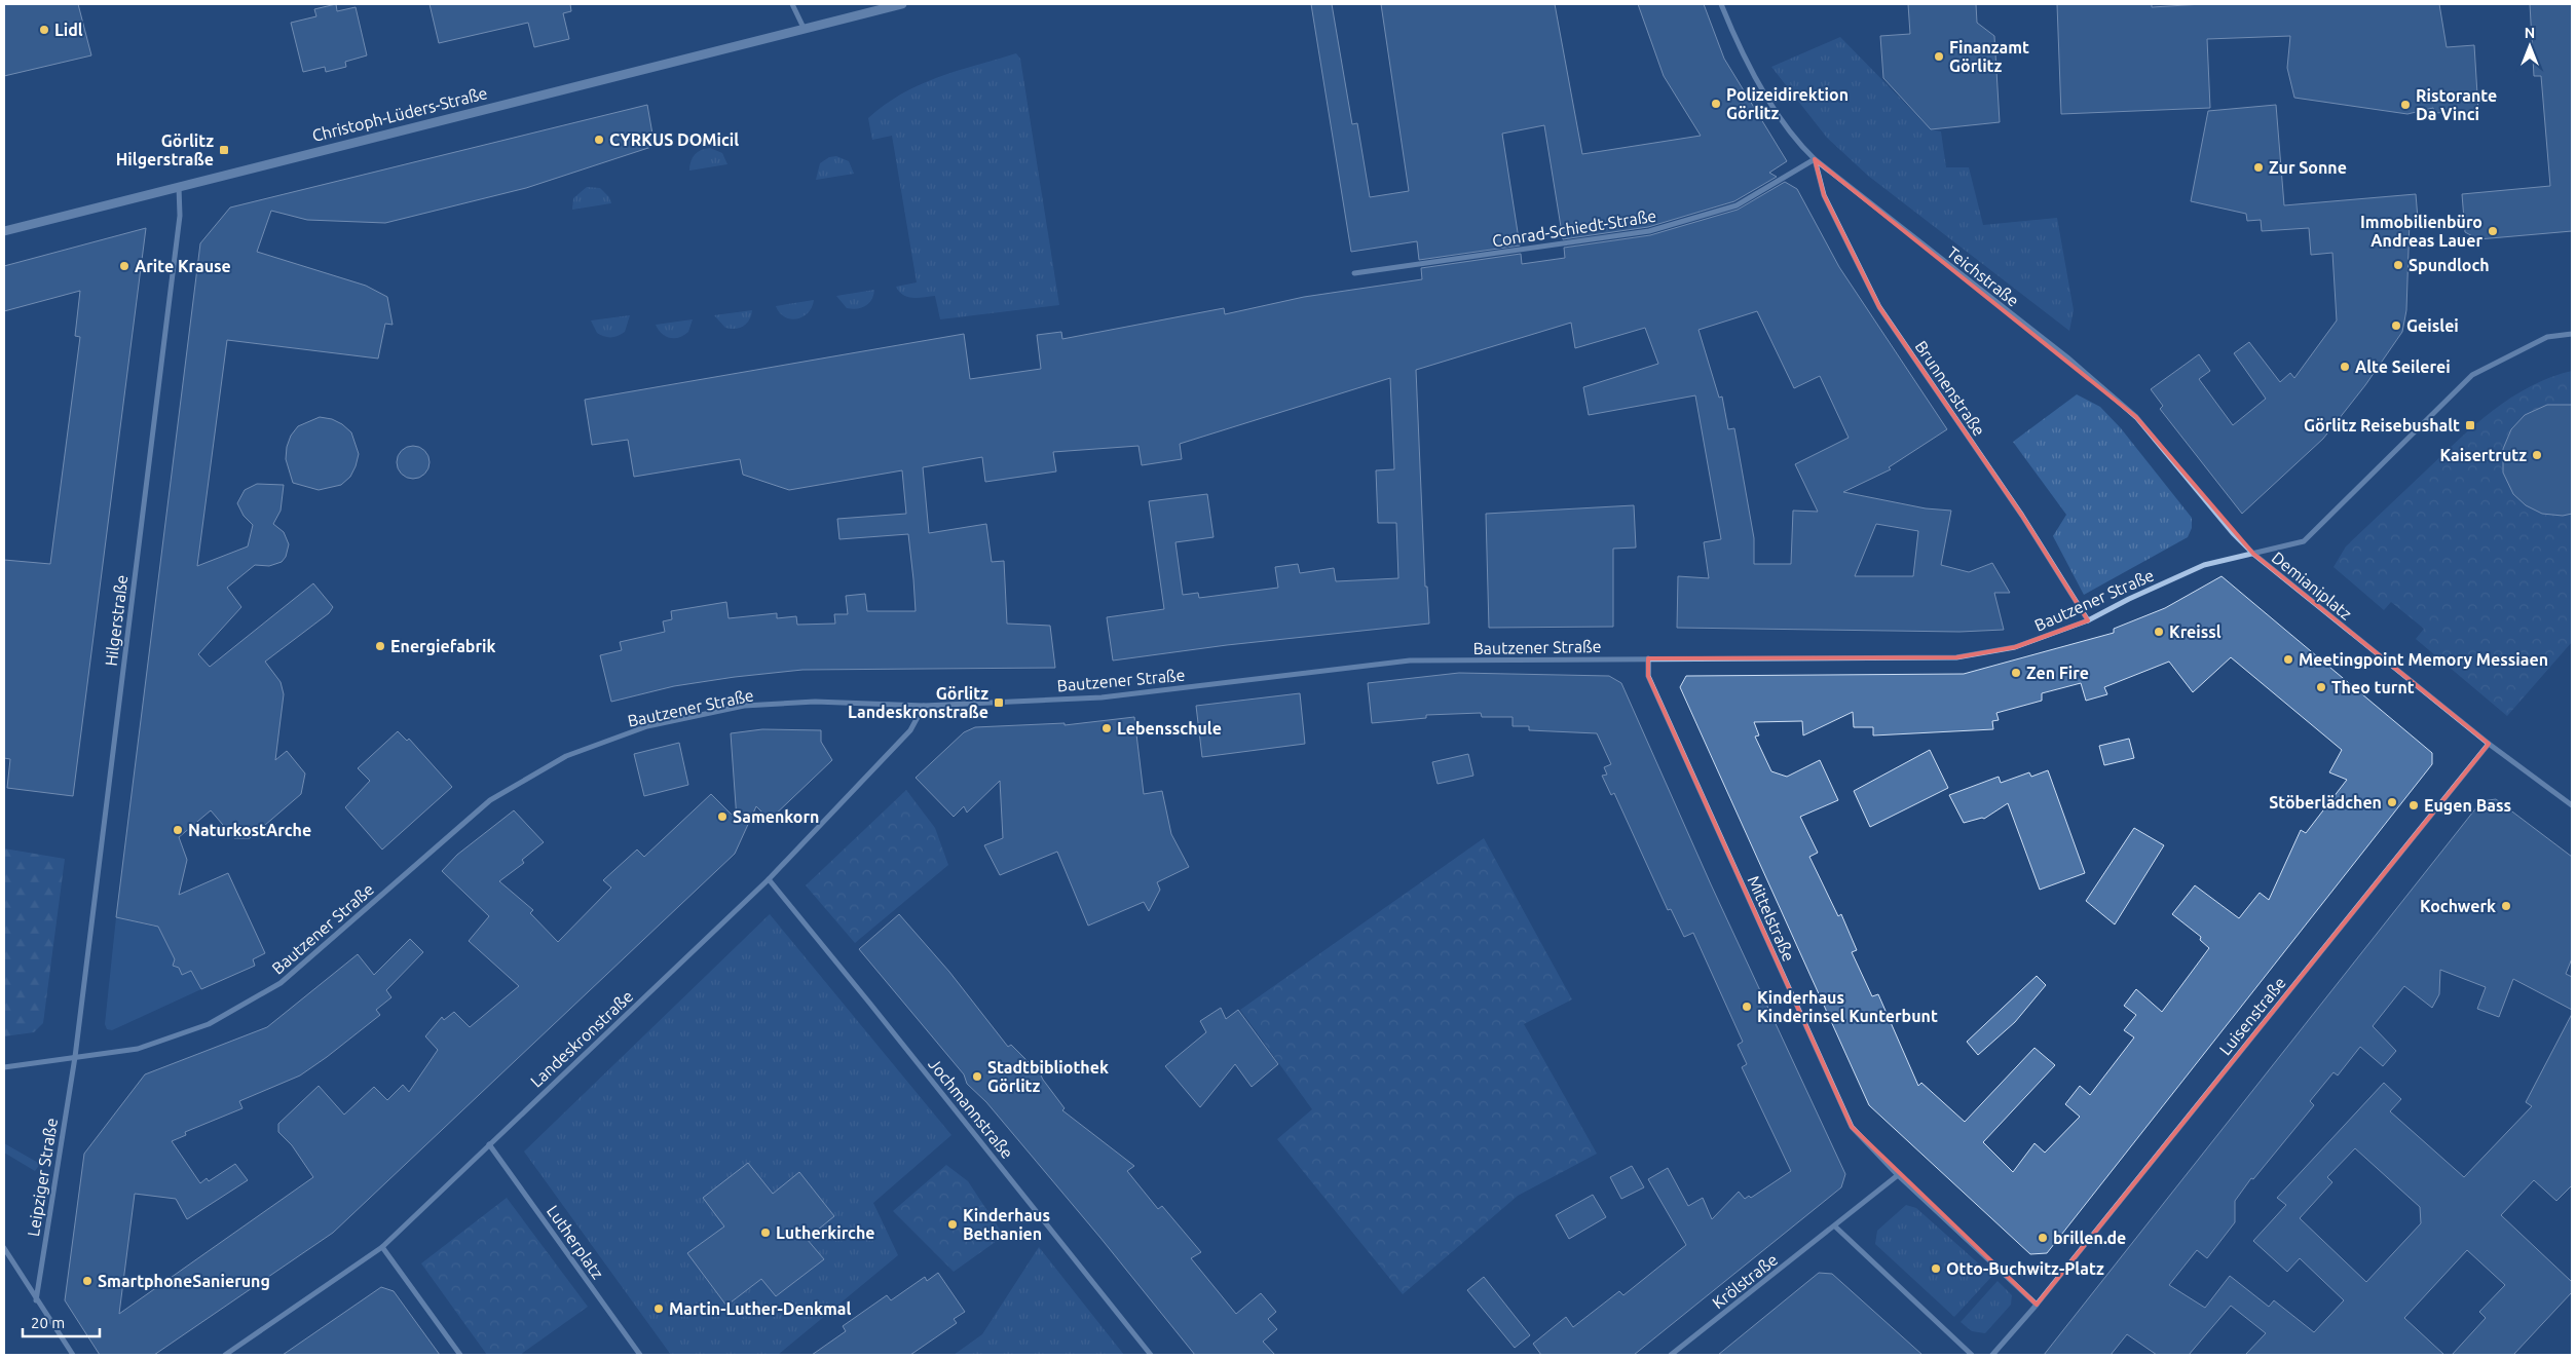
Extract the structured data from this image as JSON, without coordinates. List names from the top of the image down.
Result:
{
  "streets": {
    "street": [
      "Christoph-Lüders-Straße",
      "Conrad-Schiedt-Straße",
      "Teichstraße",
      "Brunnenstraße",
      "Demianiplatz",
      "Bautzener Straße",
      "Hilgerstraße",
      "Mittelstraße",
      "Luisenstraße",
      "Landeskronstraße",
      "Jochmannstraße",
      "Leipziger Straße",
      "Lutherplatz",
      "Krölstraße"
    ]
  },
  "crossings": [
    ["Christoph-Lüders-Straße", "Hilgerstraße"],
    ["Conrad-Schiedt-Straße", "Teichstraße"],
    ["Conrad-Schiedt-Straße", "Brunnenstraße"],
    ["Teichstraße", "Brunnenstraße"],
    ["Teichstraße", "Demianiplatz"],
    ["Teichstraße", "Bautzener Straße"],
    ["Brunnenstraße", "Bautzener Straße"],
    ["Demianiplatz", "Bautzener Straße"],
    ["Demianiplatz", "Luisenstraße"],
    ["Bautzener Straße", "Hilgerstraße"],
    ["Bautzener Straße", "Mittelstraße"],
    ["Bautzener Straße", "Landeskronstraße"],
    ["Bautzener Straße", "Leipziger Straße"],
    ["Hilgerstraße", "Leipziger Straße"],
    ["Landeskronstraße", "Jochmannstraße"],
    ["Landeskronstraße", "Lutherplatz"]
  ],
  "places": {
    "other": [
      "Lidl",
      "Finanzamt Görlitz",
      "Polizeidirektion Görlitz",
      "Ristorante Da Vinci",
      "CYRKUS DOMicil",
      "Zur Sonne",
      "Immobilienbüro Andreas Lauer",
      "Spundloch",
      "Arite Krause",
      "Geislei",
      "Alte Seilerei",
      "Kaisertrutz",
      "Kreissl",
      "Energiefabrik",
      "Meetingpoint Memory Messiaen",
      "Zen Fire",
      "Theo turnt",
      "Lebensschule",
      "Stöberlädchen",
      "Eugen Bass",
      "Samenkorn",
      "NaturkostArche",
      "Kochwerk",
      "Kinderhaus Kinderinsel Kunterbunt",
      "Stadtbibliothek Görlitz",
      "Kinderhaus Bethanien",
      "Lutherkirche",
      "brillen.de",
      "Otto-Buchwitz-Platz",
      "SmartphoneSanierung",
      "Martin-Luther-Denkmal"
    ],
    "transit": ["Görlitz Hilgerstraße", "Görlitz Reisebushalt", "Görlitz Landeskronstraße"]
  },
  "scale_bar": "20 m",
  "north": "top"
}
